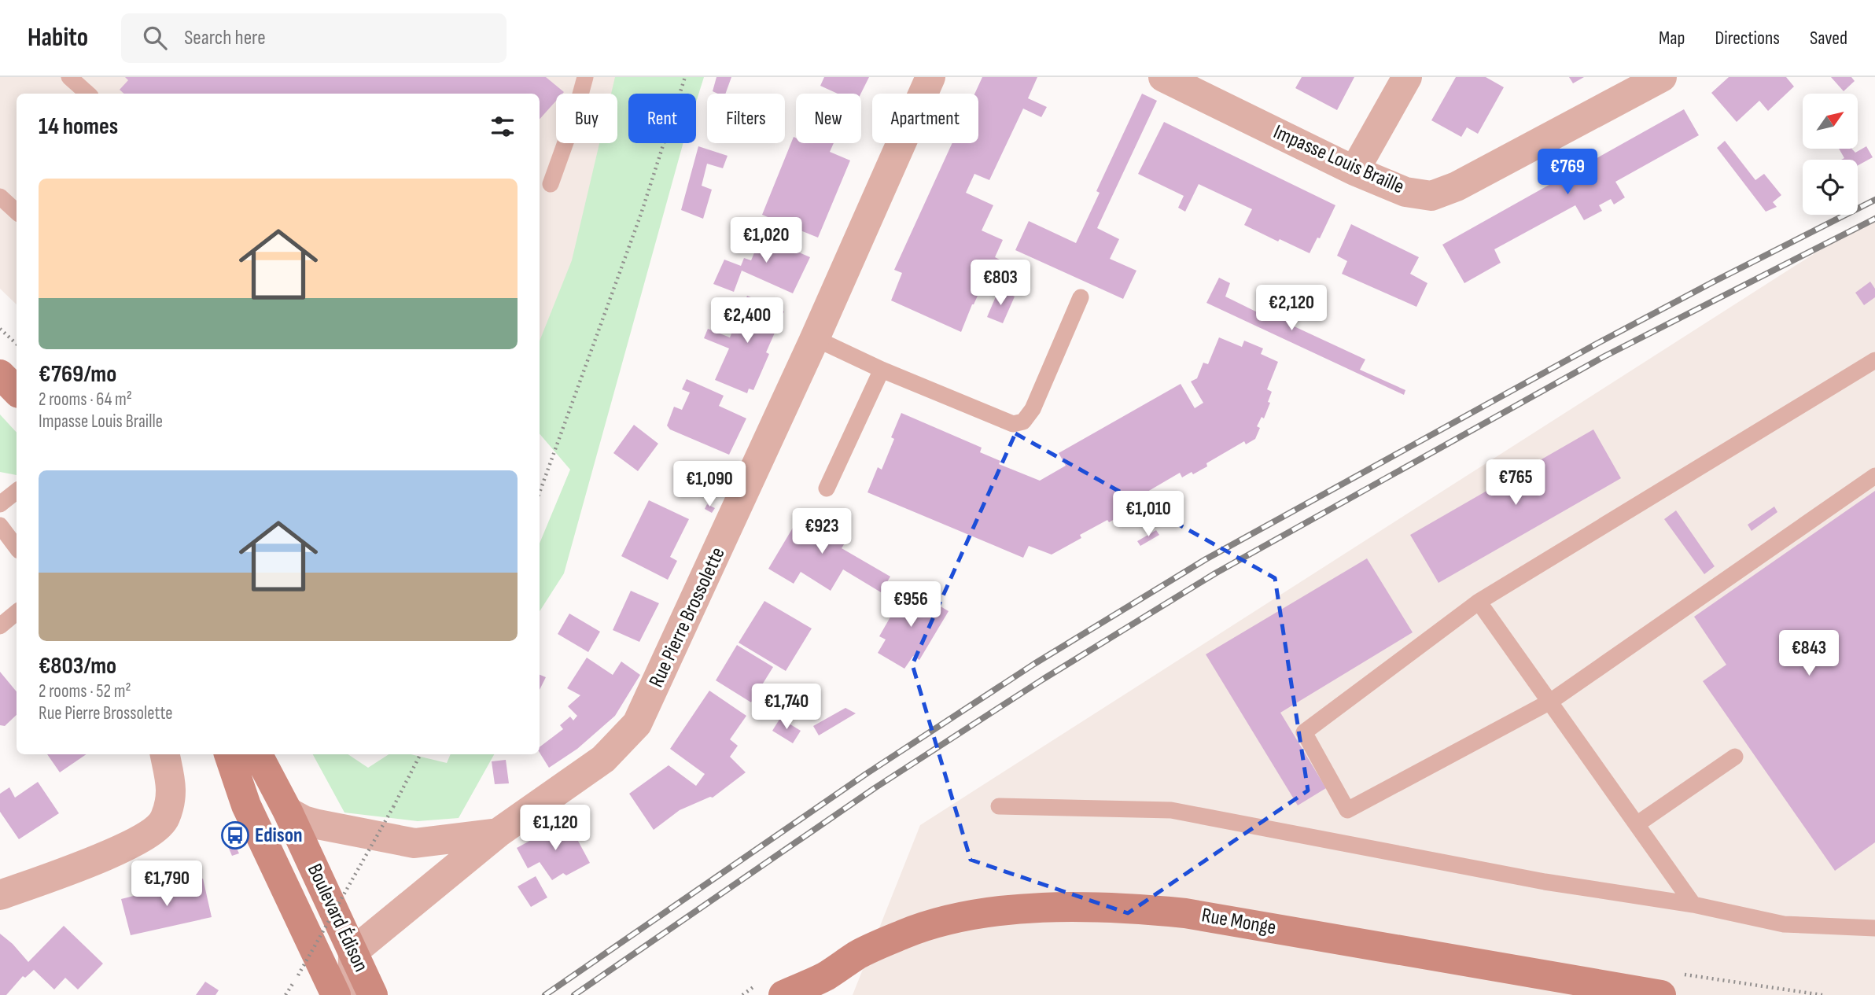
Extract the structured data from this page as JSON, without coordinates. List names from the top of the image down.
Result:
{
  "streets": {
    "street": [
      "Impasse Louis Braille",
      "Rue Pierre Brossolette",
      "Boulevard Édison",
      "Rue Monge"
    ]
  },
  "crossings": [
    ["Rue Pierre Brossolette", "Boulevard Édison"]
  ],
  "places": {
    "bus stop": ["Edison"]
  },
  "north": "top right",
  "page": {
    "header": "Habito",
    "search": "Search here",
    "nav": ["Map", "Directions", "Saved"],
    "chip": [
      "Buy",
      "Rent",
      "Filters",
      "New",
      "Apartment"
    ],
    "heading": "14 homes",
    "price": [
      "€769",
      "€1,020",
      "€803",
      "€2,120",
      "€2,400",
      "€765",
      "€1,090",
      "€1,010",
      "€923",
      "€956",
      "€843",
      "€1,740",
      "€1,120",
      "€1,790"
    ],
    "list": [
      {
        "name": "€769/mo",
        "note": "2 rooms · 64 m² · Impasse Louis Braille"
      },
      {
        "name": "€803/mo",
        "note": "2 rooms · 52 m² · Rue Pierre Brossolette"
      }
    ]
  }
}
